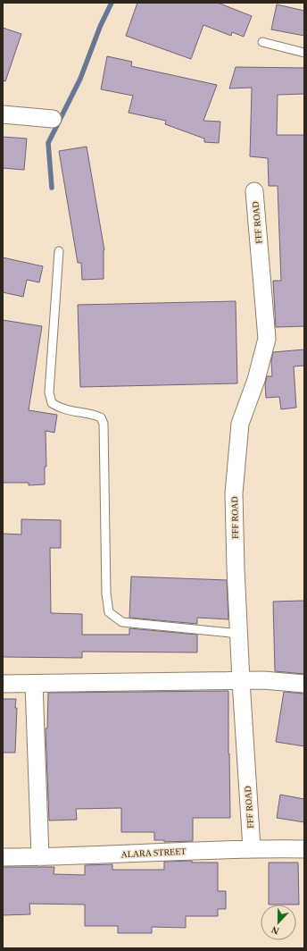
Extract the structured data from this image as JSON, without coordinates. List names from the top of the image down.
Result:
{
  "streets": {
    "street": ["FFF ROAD", "ALARA STREET"]
  },
  "crossings": [
    ["FFF ROAD", "ALARA STREET"]
  ],
  "north": "bottom"
}
